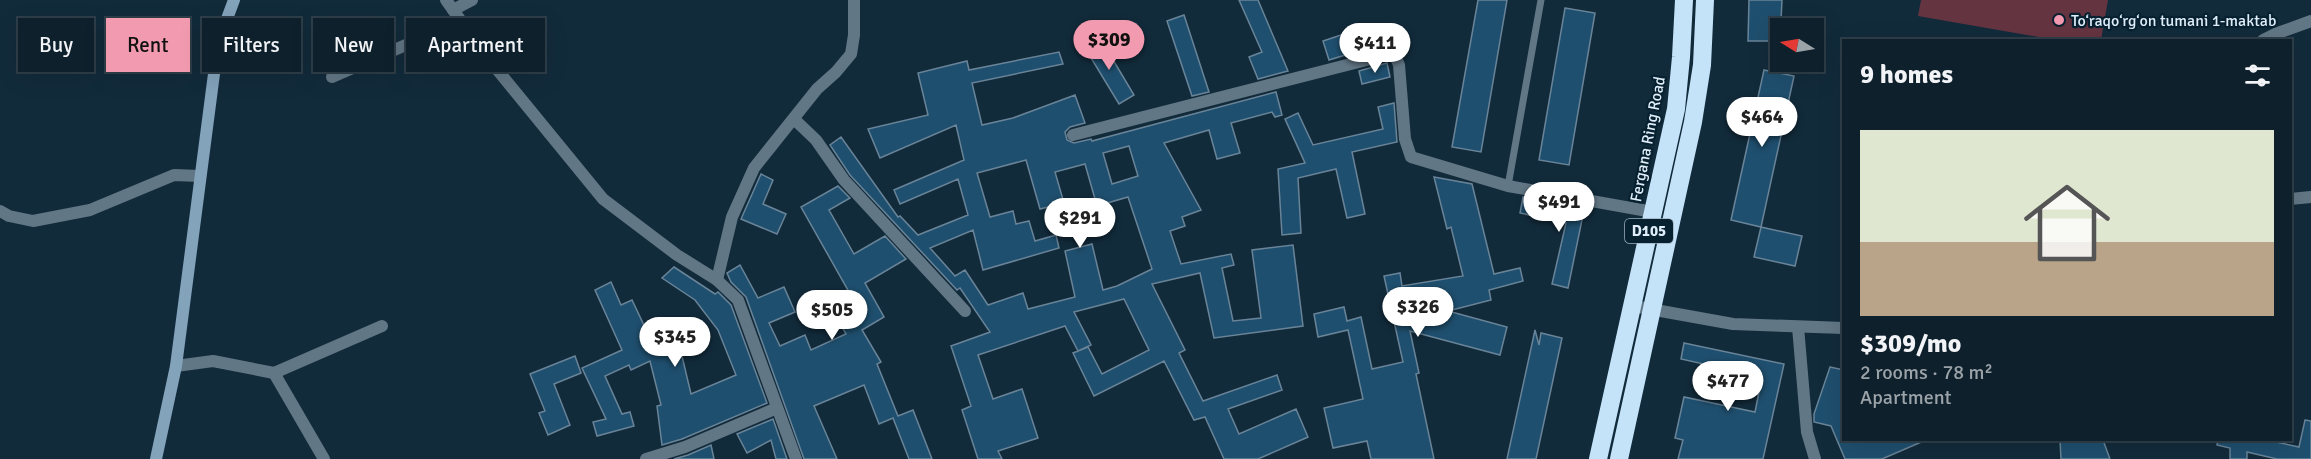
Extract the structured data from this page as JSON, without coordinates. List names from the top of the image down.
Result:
{
  "streets": {
    "highway": ["Fergana Ring Road", "D105"]
  },
  "places": ["Toʻraqoʻrgʻon tumani 1-maktab"],
  "north": "left",
  "page": {
    "chip": [
      "Buy",
      "Rent",
      "Filters",
      "New",
      "Apartment"
    ],
    "price": [
      "$309",
      "$411",
      "$464",
      "$491",
      "$291",
      "$326",
      "$505",
      "$345",
      "$477"
    ],
    "heading": "9 homes",
    "list": [
      {
        "name": "$309/mo",
        "note": "2 rooms · 78 m² · Apartment"
      }
    ]
  }
}
